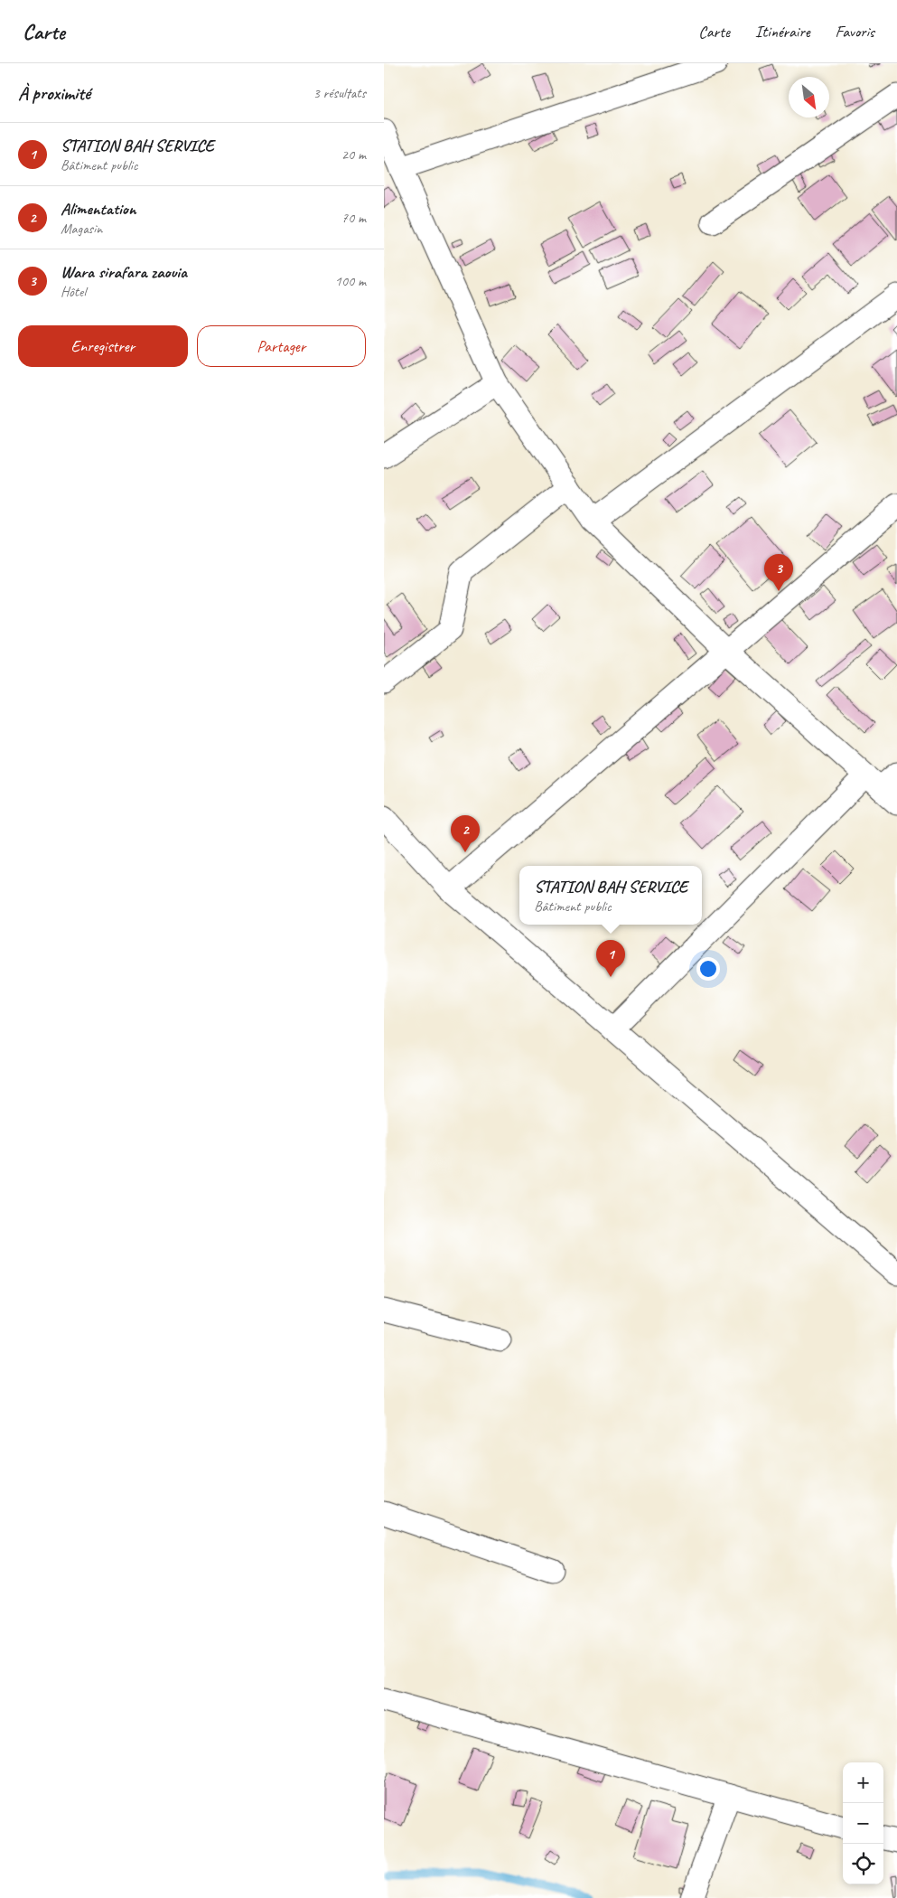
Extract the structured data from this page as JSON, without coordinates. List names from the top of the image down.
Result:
{
  "north": "bottom right",
  "page": {
    "header": "Carte",
    "nav": ["Carte", "Itinéraire", "Favoris"],
    "heading": ["À proximité", "3 résultats"],
    "list": [
      {
        "mark": "1",
        "name": "STATION BAH SERVICE",
        "note": "Bâtiment public",
        "value": "20 m"
      },
      {
        "mark": "2",
        "name": "Alimentation",
        "note": "Magasin",
        "value": "70 m"
      },
      {
        "mark": "3",
        "name": "Wara sirafara zaouia",
        "note": "Hôtel",
        "value": "100 m"
      }
    ],
    "buttons": ["Enregistrer", "Partager"],
    "pins": ["3", "2", "1"],
    "popup": ["STATION BAH SERVICE", "Bâtiment public"],
    "map_buttons": ["+", "−"]
  }
}
